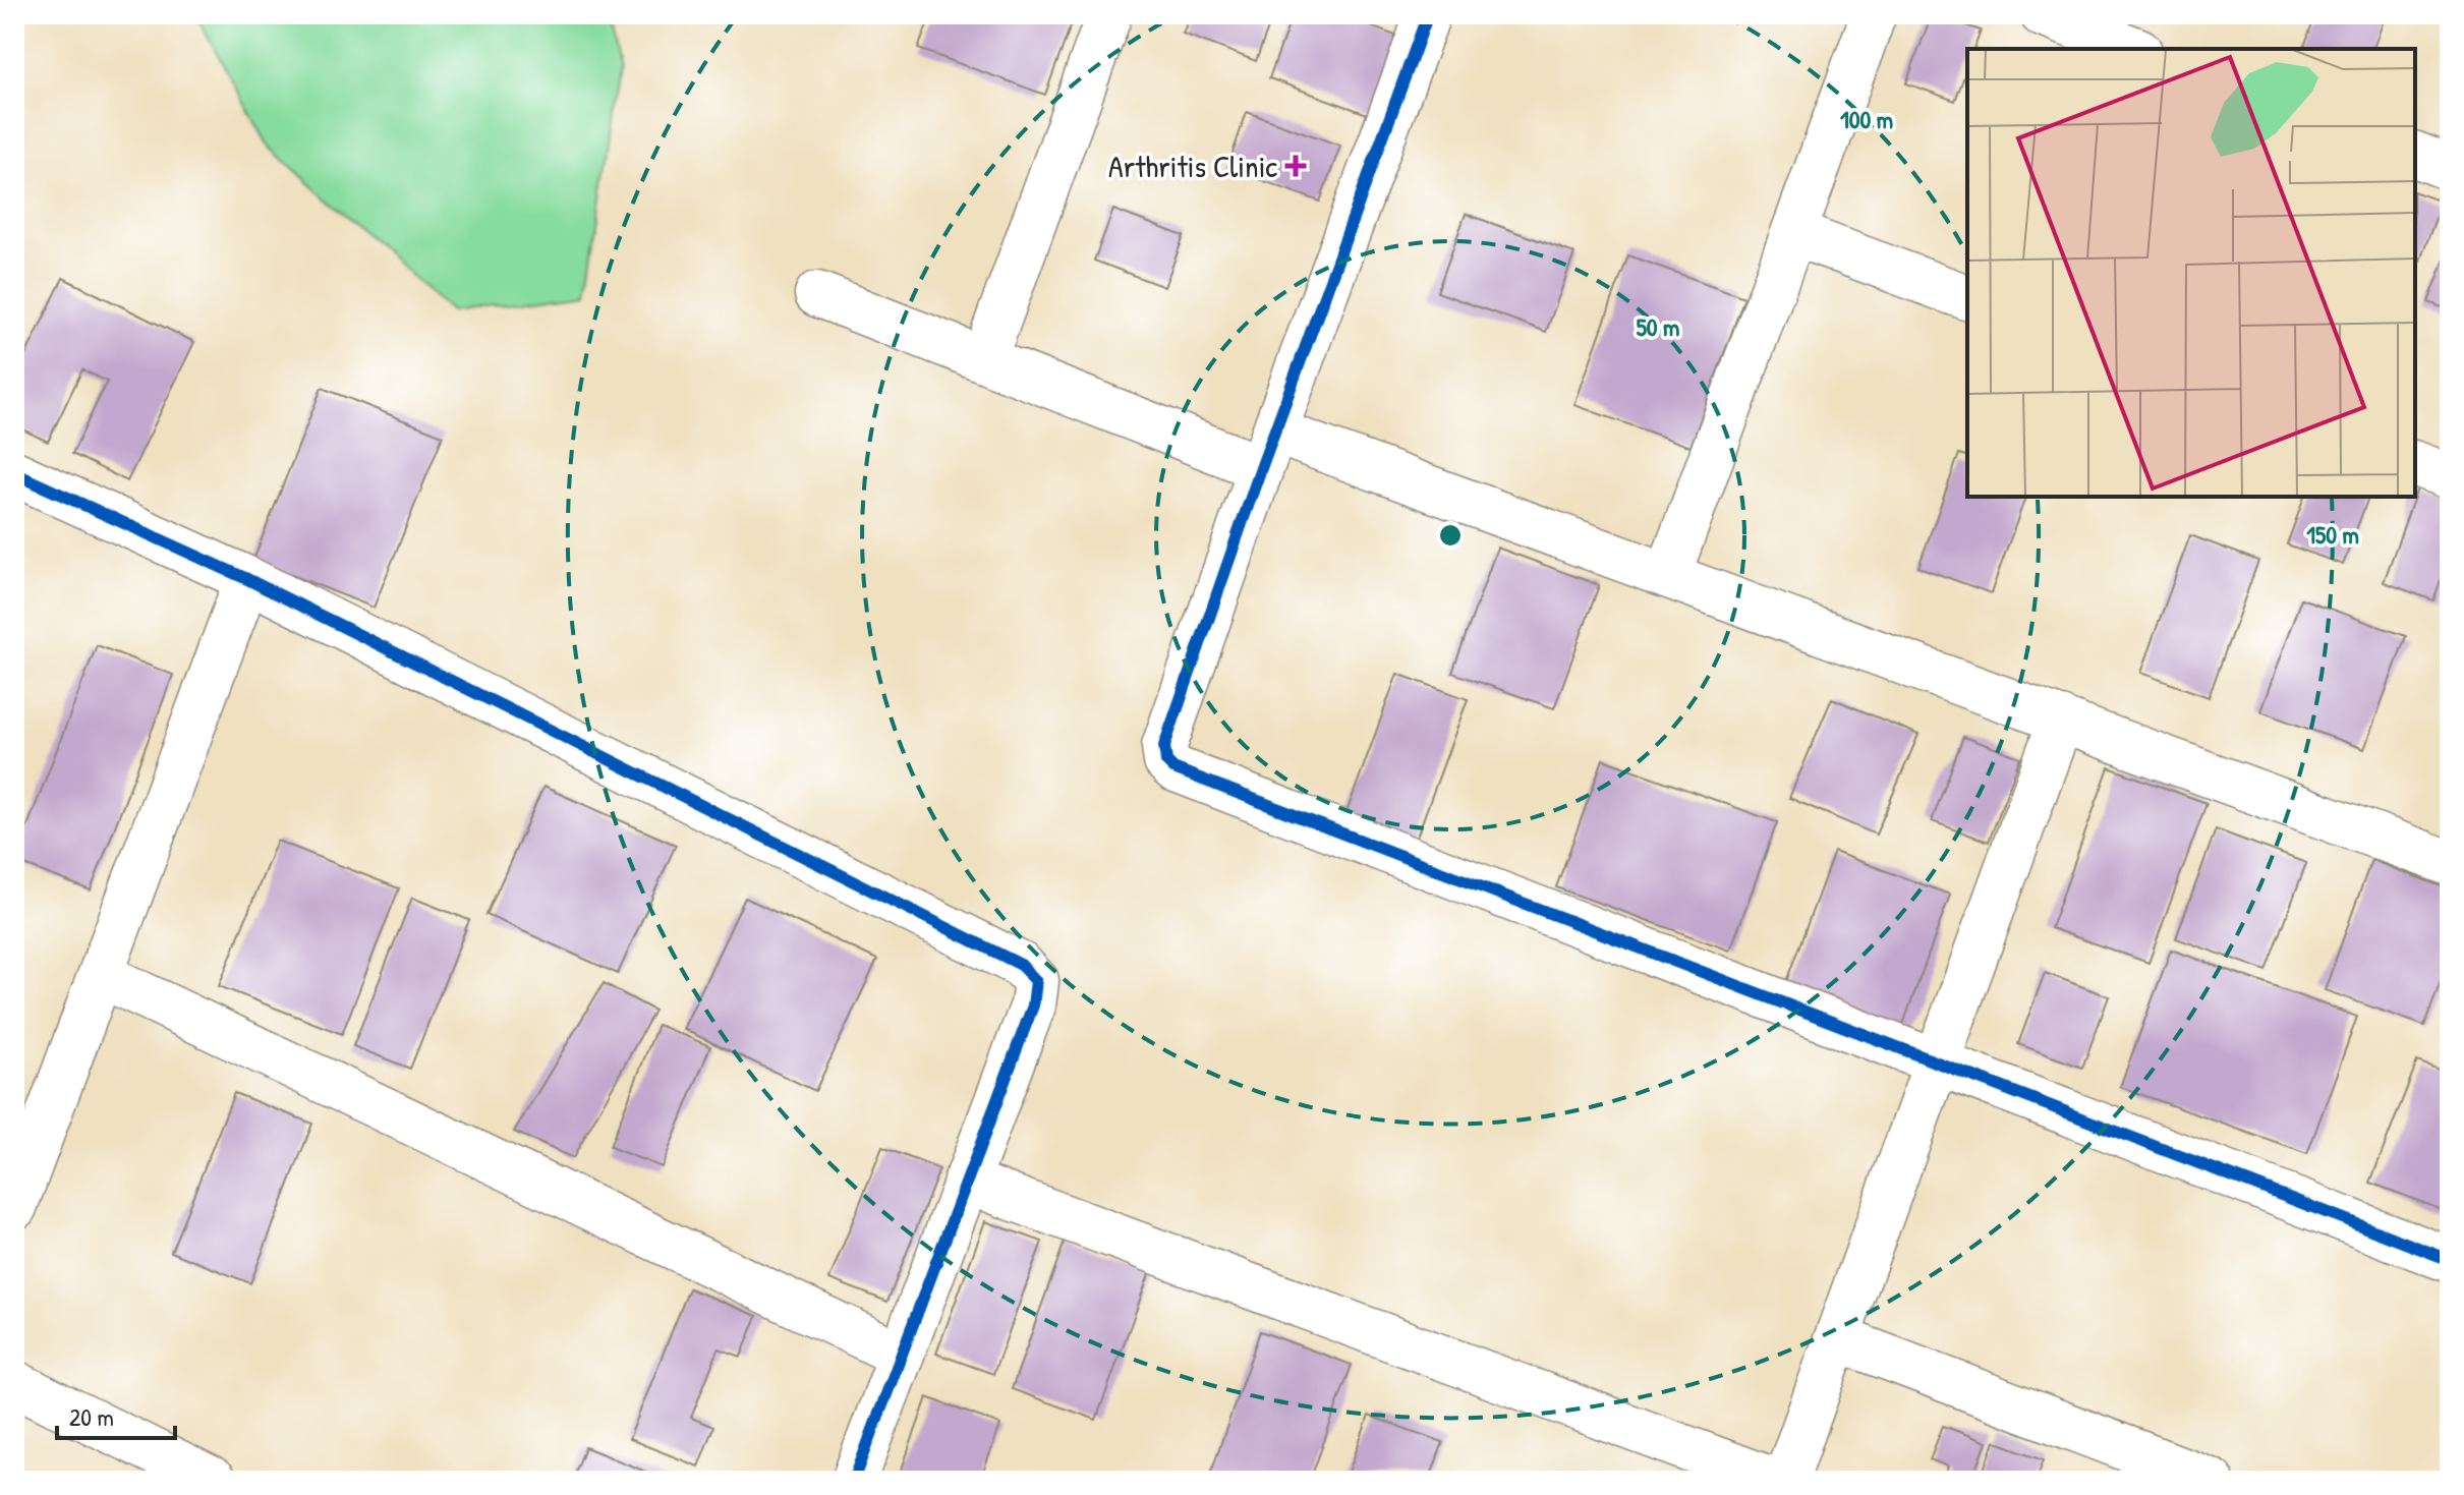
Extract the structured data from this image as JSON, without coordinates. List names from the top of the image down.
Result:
{
  "places": {
    "health": ["Arthritis Clinic"]
  },
  "scale_bar": "20 m",
  "rings": ["100 m", "50 m", "150 m"]
}
